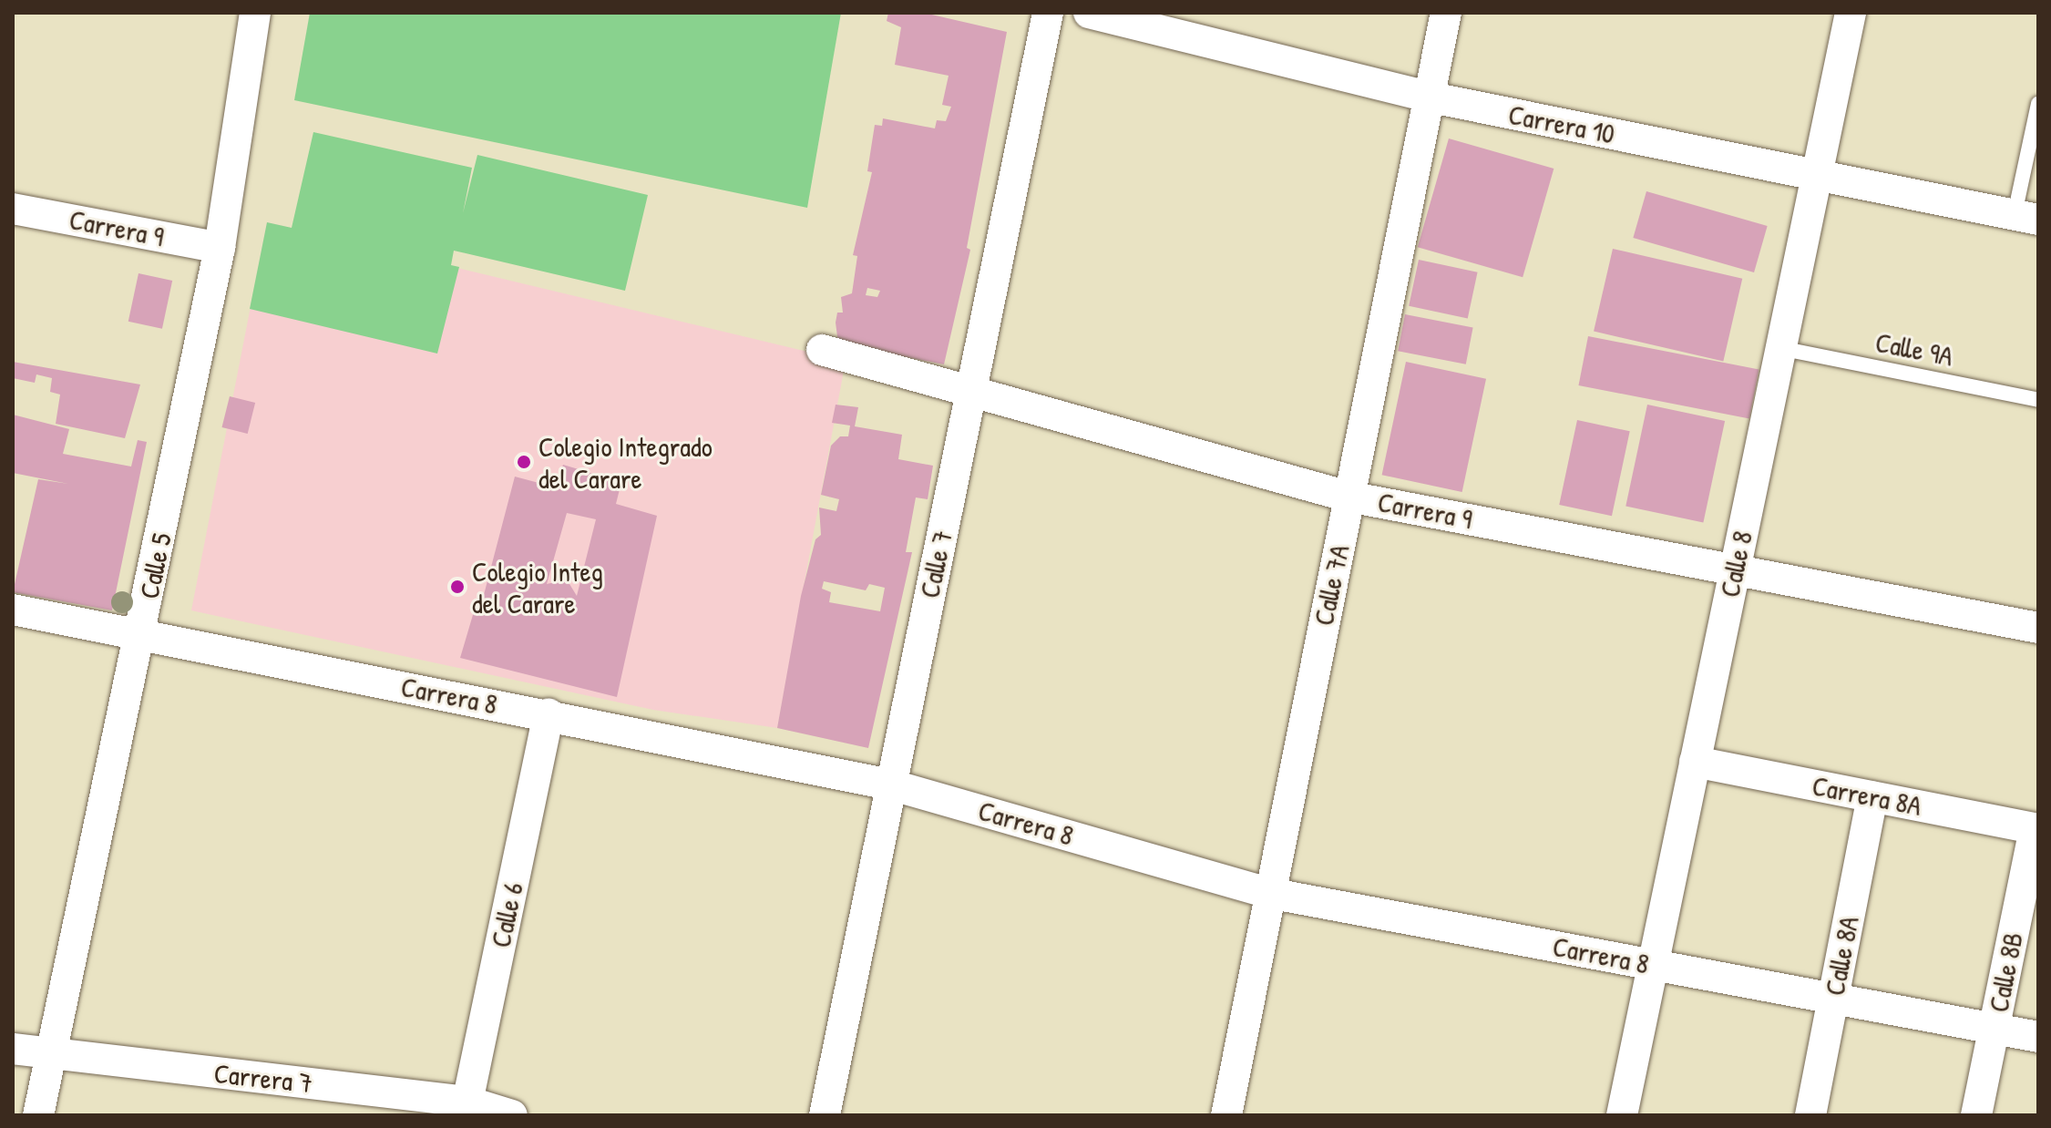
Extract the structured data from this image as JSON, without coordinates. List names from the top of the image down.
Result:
{
  "streets": {
    "street": [
      "Carrera 10",
      "Carrera 9",
      "Calle 7",
      "Calle 8",
      "Calle 5",
      "Calle 7A",
      "Carrera 8",
      "Carrera 8A",
      "Calle 6",
      "Calle 8A",
      "Calle 8B",
      "Carrera 7"
    ],
    "lane": ["Calle 9A"]
  },
  "crossings": [
    ["Carrera 10", "Calle 8"],
    ["Carrera 10", "Calle 7A"],
    ["Carrera 9", "Calle 7"],
    ["Carrera 9", "Calle 8"],
    ["Carrera 9", "Calle 5"],
    ["Carrera 9", "Calle 7A"],
    ["Calle 9A", "Calle 8"],
    ["Calle 7", "Carrera 8"],
    ["Calle 8", "Carrera 8"],
    ["Calle 8", "Carrera 8A"],
    ["Calle 5", "Carrera 8"],
    ["Calle 5", "Carrera 7"],
    ["Calle 7A", "Carrera 8"],
    ["Carrera 8", "Calle 6"],
    ["Carrera 8", "Calle 8A"],
    ["Carrera 8", "Calle 8B"],
    ["Carrera 8A", "Calle 8A"],
    ["Carrera 8A", "Calle 8B"],
    ["Calle 6", "Carrera 7"]
  ],
  "places": ["Colegio Integrado del Carare", "Colegio Integ del Carare"]
}
